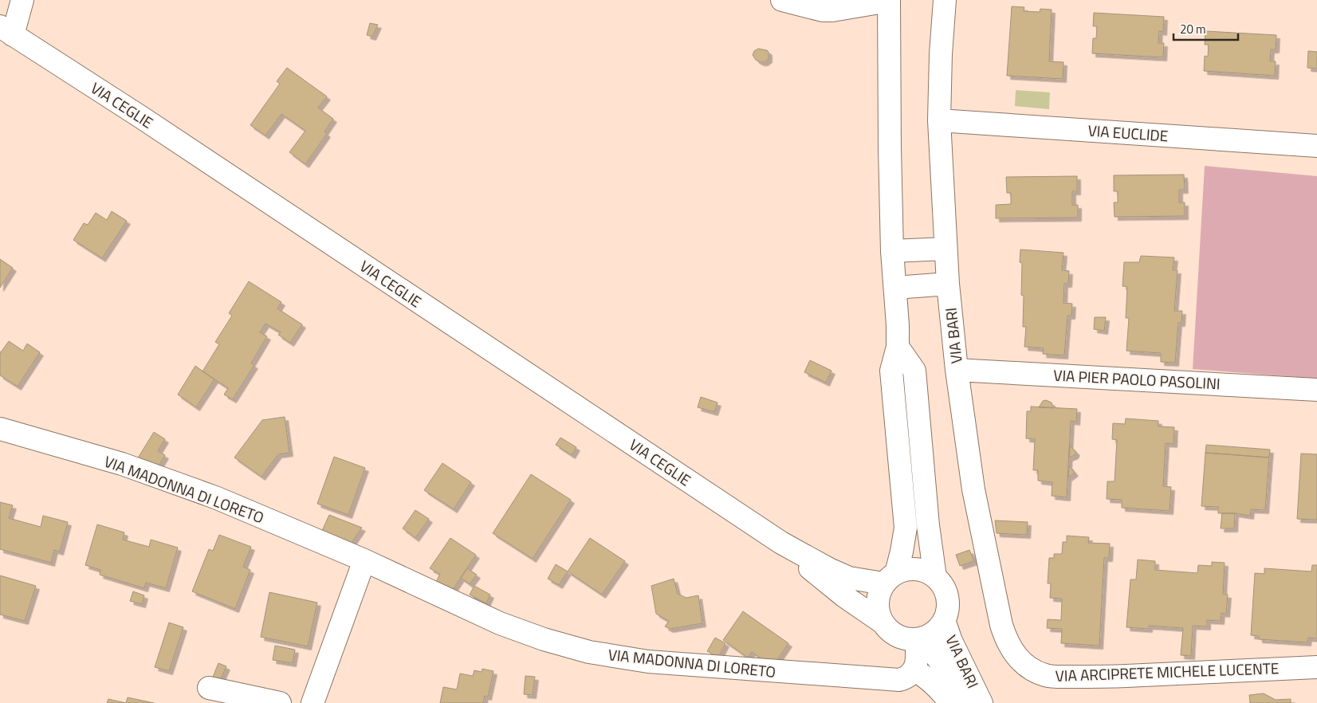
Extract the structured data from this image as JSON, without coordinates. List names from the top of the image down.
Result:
{
  "streets": {
    "street": [
      "VIA CEGLIE",
      "VIA EUCLIDE",
      "VIA BARI",
      "VIA PIER PAOLO PASOLINI",
      "VIA MADONNA DI LORETO",
      "VIA ARCIPRETE MICHELE LUCENTE"
    ]
  },
  "crossings": [
    ["VIA CEGLIE", "VIA BARI"],
    ["VIA EUCLIDE", "VIA BARI"],
    ["VIA BARI", "VIA PIER PAOLO PASOLINI"],
    ["VIA BARI", "VIA ARCIPRETE MICHELE LUCENTE"]
  ],
  "scale_bar": "20 m"
}
